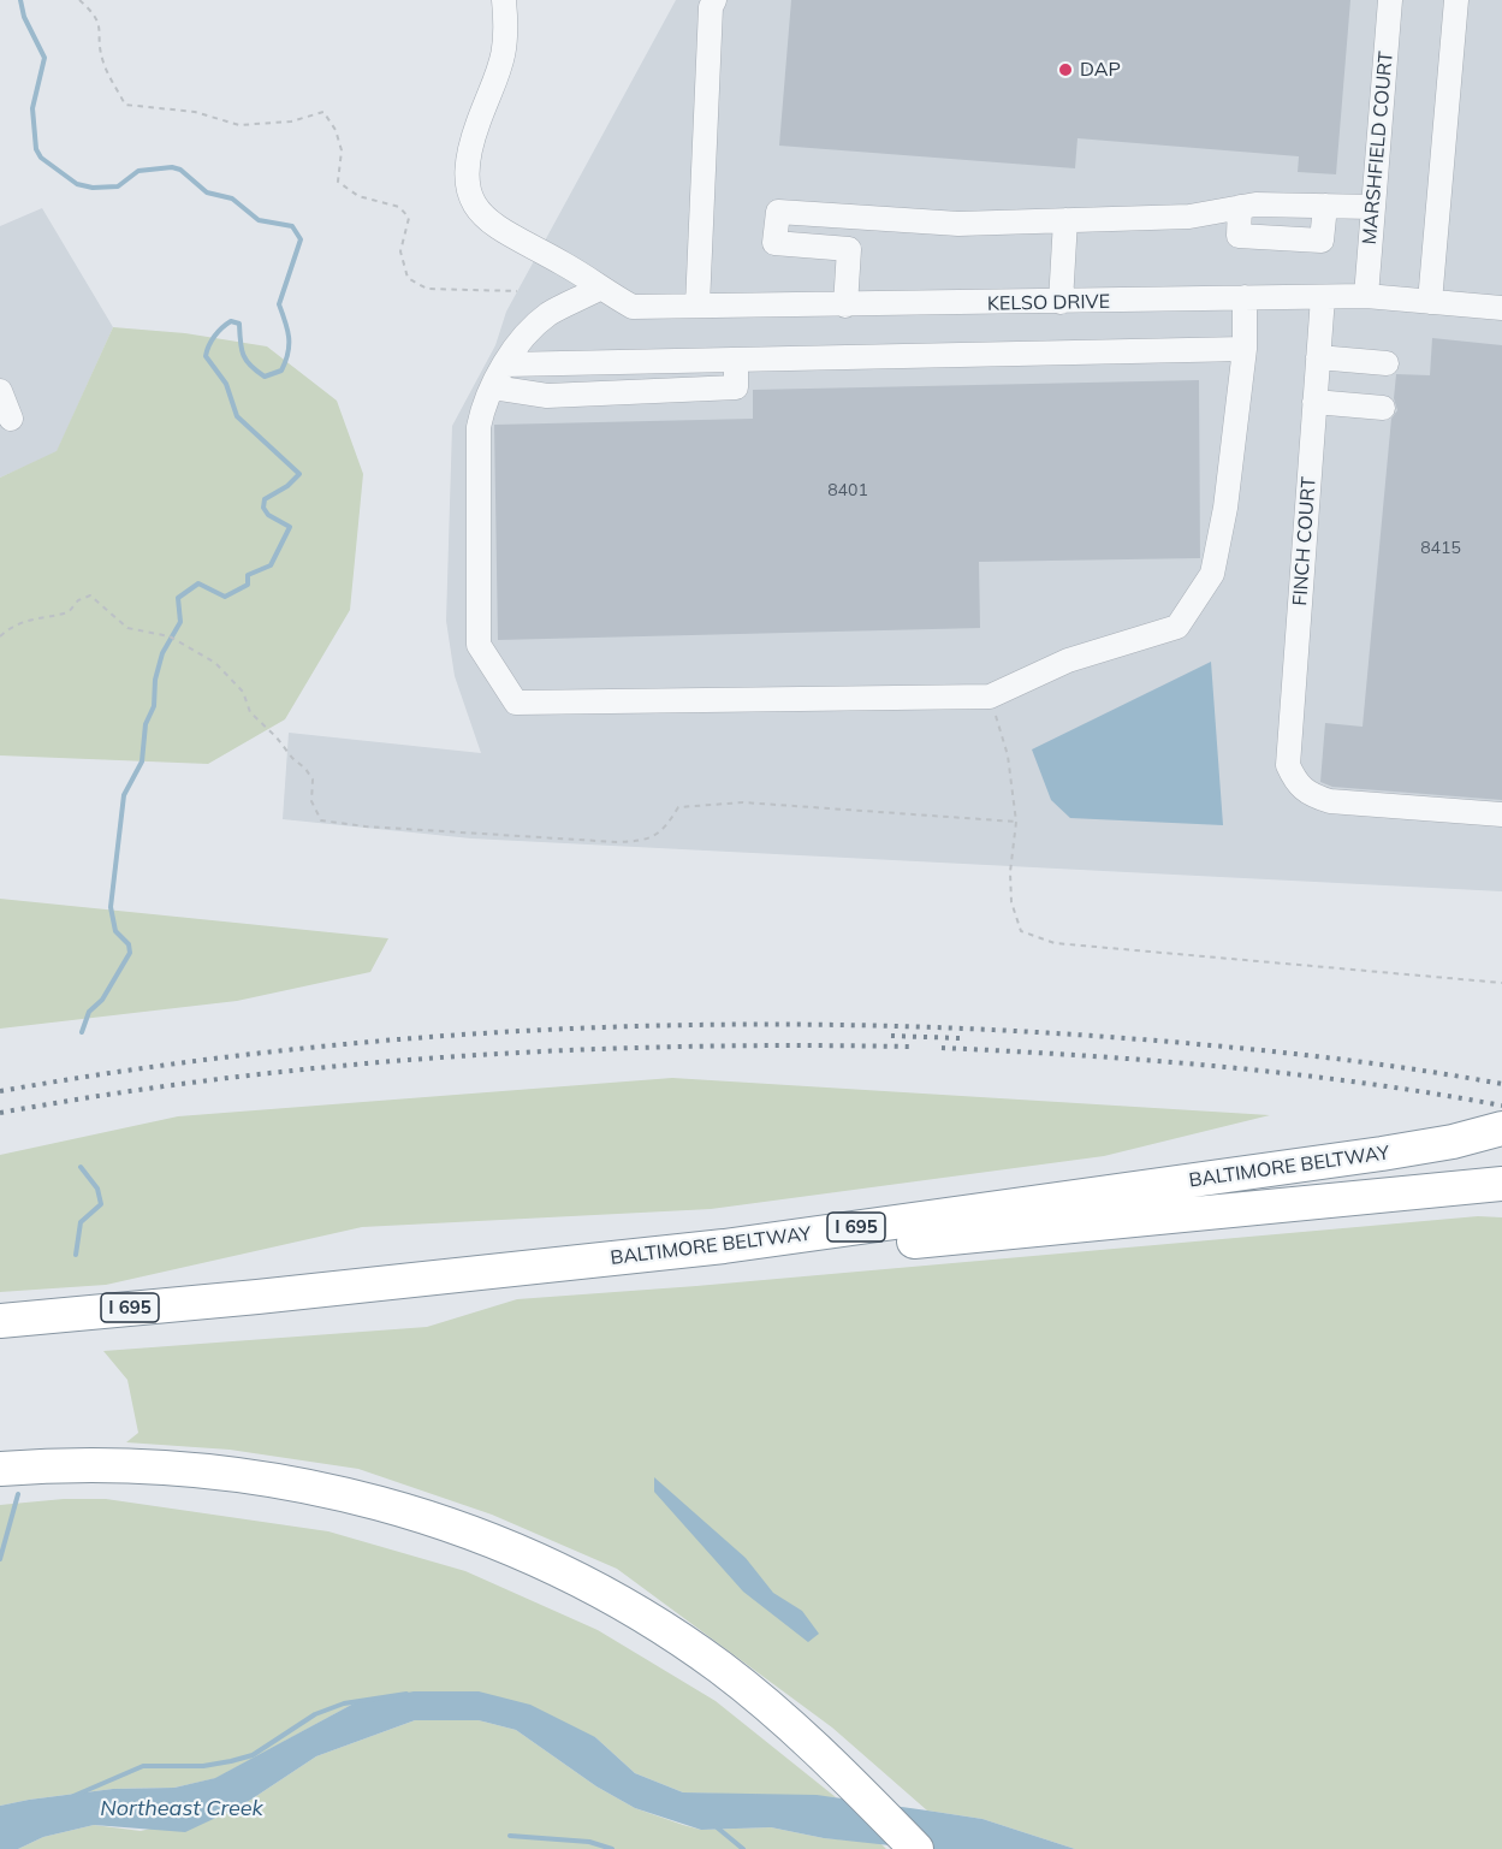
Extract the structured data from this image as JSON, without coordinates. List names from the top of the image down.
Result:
{
  "streets": {
    "highway": ["BALTIMORE BELTWAY", "I 695"],
    "street": ["MARSHFIELD COURT", "KELSO DRIVE", "FINCH COURT"]
  },
  "crossings": [
    ["MARSHFIELD COURT", "KELSO DRIVE"],
    ["KELSO DRIVE", "FINCH COURT"]
  ],
  "water": ["Northeast Creek"],
  "places": ["DAP"],
  "house_numbers": ["8401", "8415"]
}
